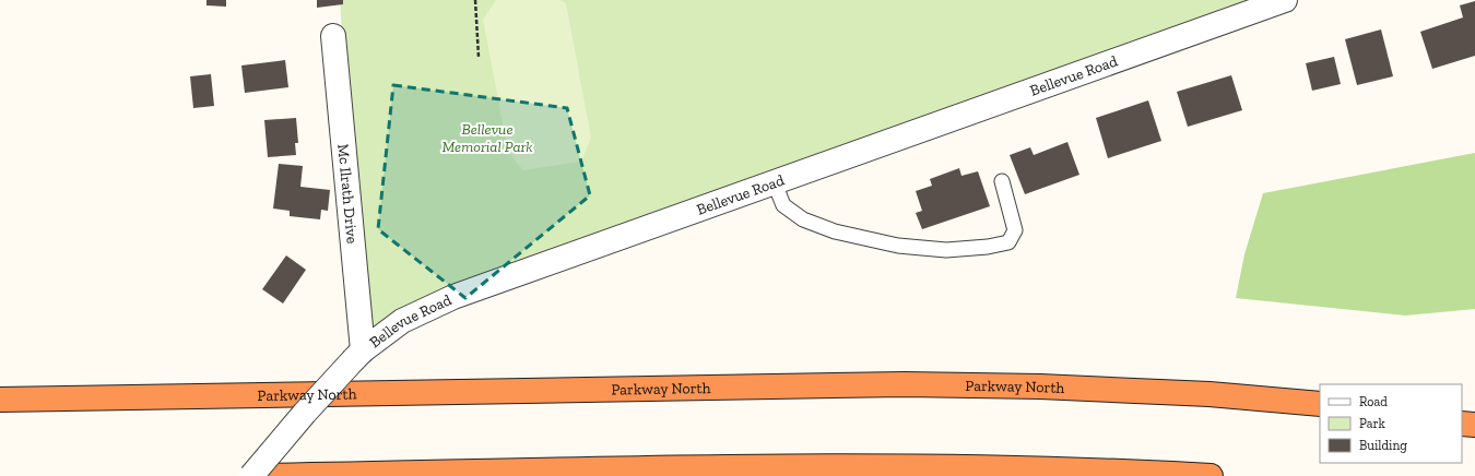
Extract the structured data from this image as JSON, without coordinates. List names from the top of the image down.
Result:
{
  "streets": {
    "highway": ["Parkway North"],
    "street": ["Bellevue Road", "Mc Ilrath Drive"]
  },
  "crossings": [
    ["Bellevue Road", "Mc Ilrath Drive"]
  ],
  "parks": ["Bellevue Memorial Park"],
  "legend": ["Road", "Park", "Building"]
}
